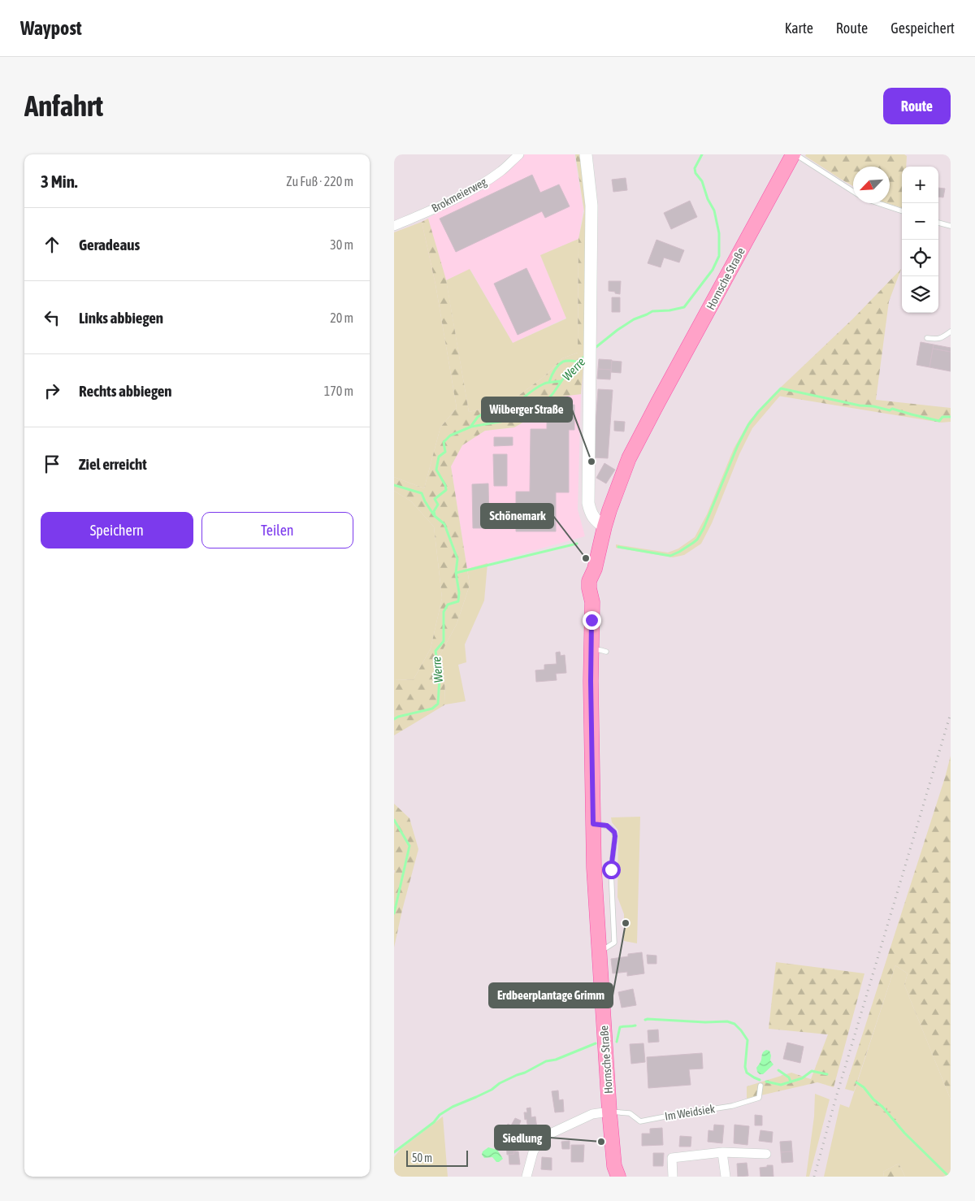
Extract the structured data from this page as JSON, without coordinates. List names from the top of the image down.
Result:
{
  "streets": {
    "main road": ["Hornsche Straße"],
    "street": ["Brokmeierweg"],
    "lane": ["Im Weidsiek"]
  },
  "crossings": [
    ["Hornsche Straße", "Im Weidsiek"]
  ],
  "water": ["Werre"],
  "places": [
    "Wilberger Straße",
    "Schönemark",
    "Erdbeerplantage Grimm",
    "Siedlung"
  ],
  "scale_bar": "50 m",
  "north": "bottom left",
  "page": {
    "header": "Waypost",
    "nav": ["Karte", "Route", "Gespeichert"],
    "buttons": [
      "Route",
      ["Speichern", "Teilen"]
    ],
    "title": "Anfahrt",
    "heading": ["3 Min.", "Zu Fuß · 220 m"],
    "map_buttons": ["+", "−"],
    "list": [
      ["Geradeaus", "30 m"],
      ["Links abbiegen", "20 m"],
      ["Rechts abbiegen", "170 m"],
      "Ziel erreicht"
    ],
    "scale": "50 m"
  }
}
